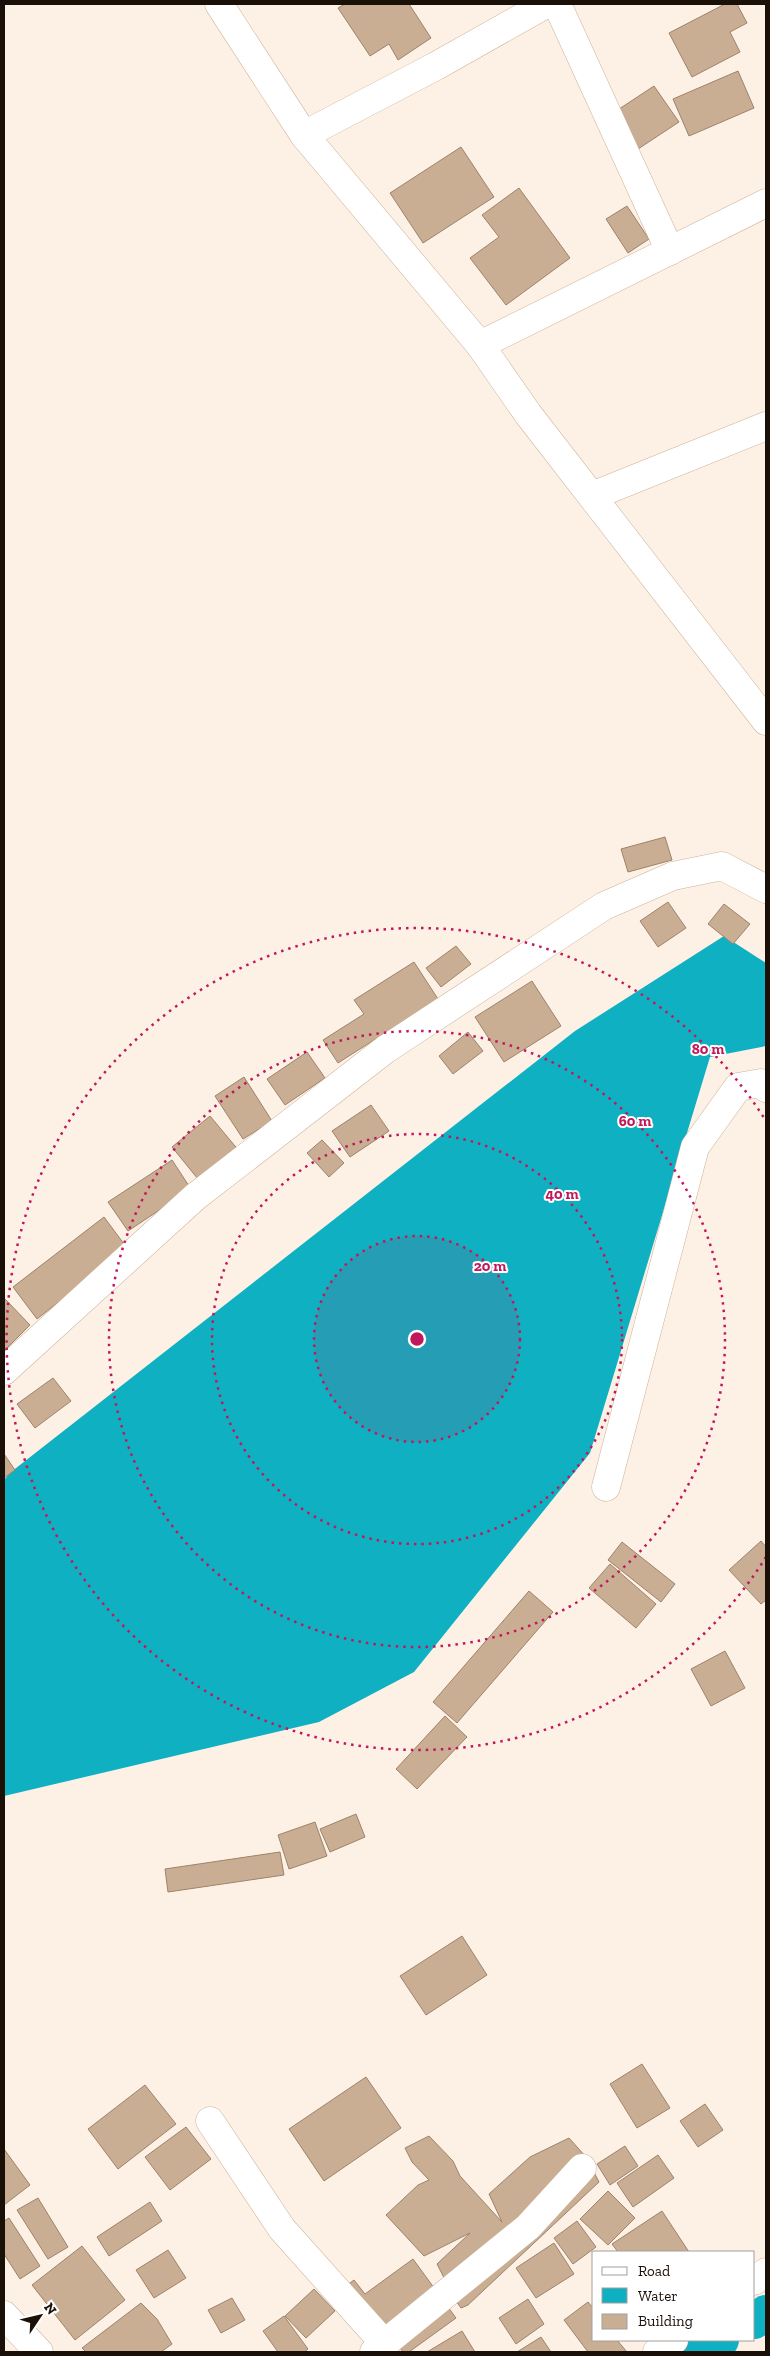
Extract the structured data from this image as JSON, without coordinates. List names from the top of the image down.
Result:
{
  "legend": ["Road", "Water", "Building"],
  "north": "top right",
  "rings": [
    "80 m",
    "60 m",
    "40 m",
    "20 m"
  ]
}
